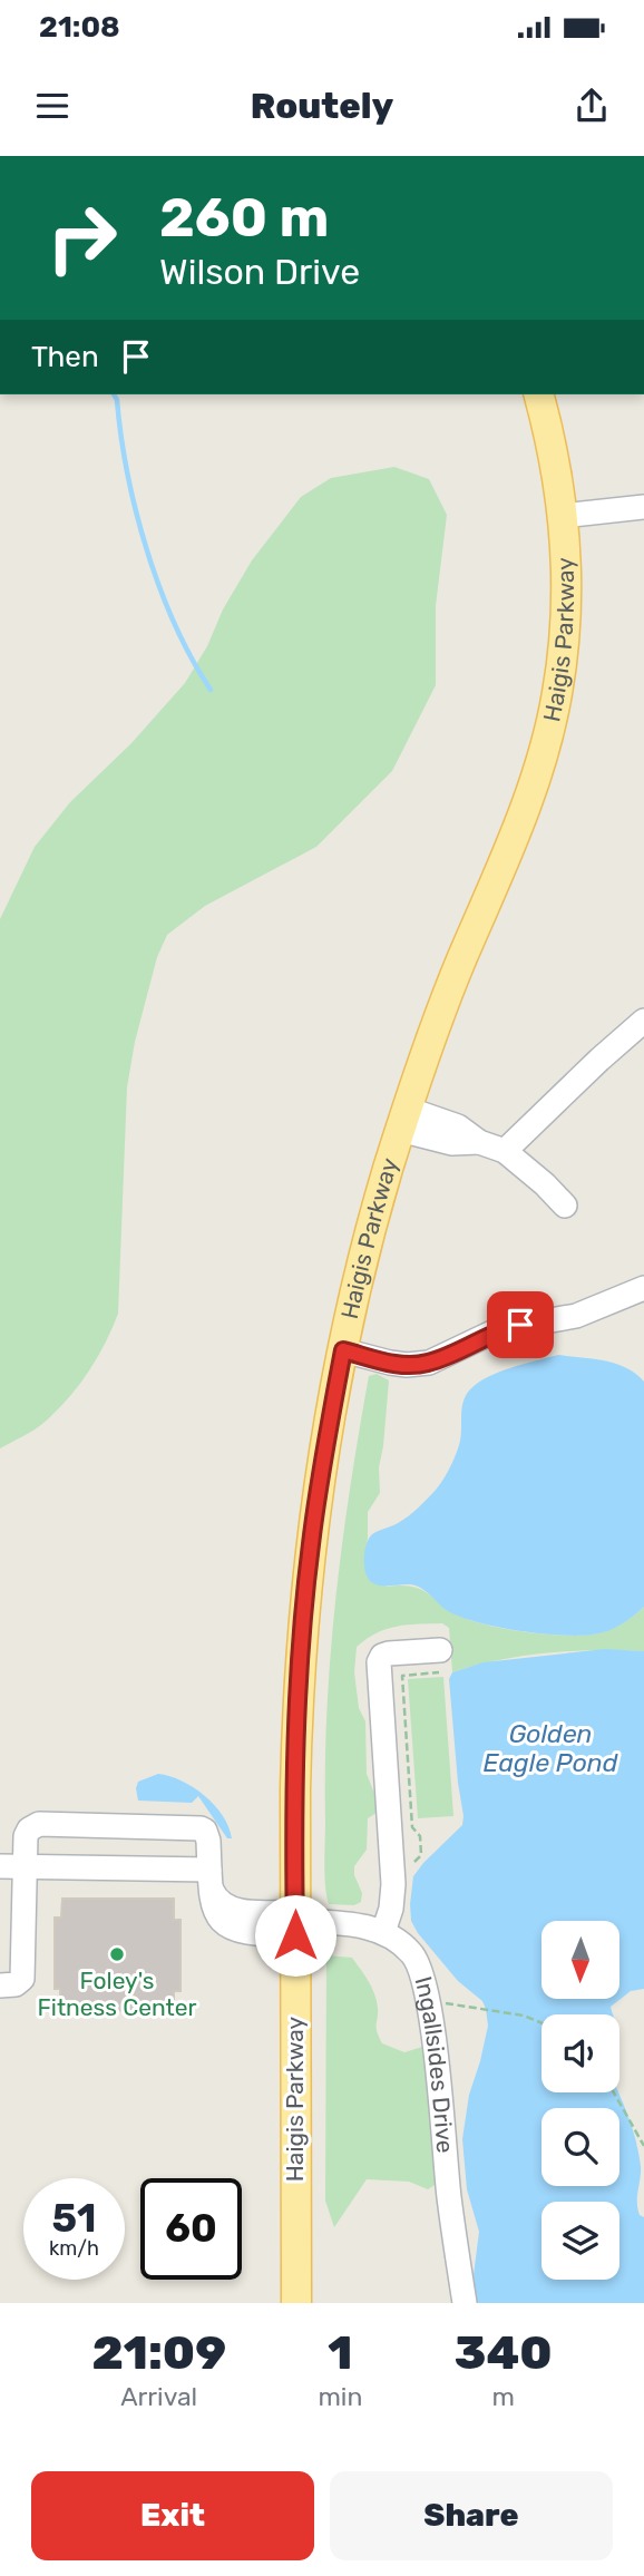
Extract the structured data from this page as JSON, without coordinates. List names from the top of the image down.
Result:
{
  "streets": {
    "main road": ["Haigis Parkway"],
    "street": ["Ingallsides Drive"]
  },
  "crossings": [
    ["Haigis Parkway", "Ingallsides Drive"]
  ],
  "water": ["Golden Eagle Pond"],
  "places": ["Foley's Fitness Center"],
  "north": "bottom",
  "page": {
    "status": "21:08",
    "header": "Routely",
    "turn": ["260 m", "Wilson Drive"],
    "then": "Then",
    "speed": "51 km/h",
    "limit": "60",
    "eta": [
      "21:09",
      "Arrival",
      "1",
      "min",
      "340",
      "m"
    ],
    "buttons": ["Exit", "Share"]
  }
}
